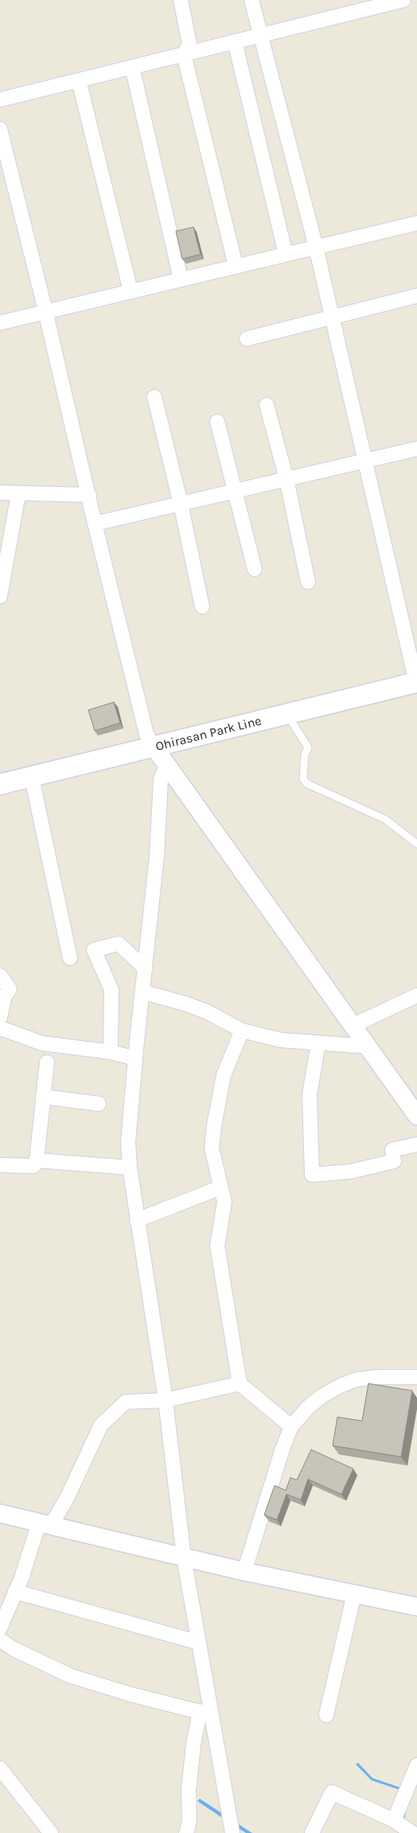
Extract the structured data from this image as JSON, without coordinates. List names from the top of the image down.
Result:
{
  "streets": {
    "main road": ["Ohirasan Park Line"]
  }
}
